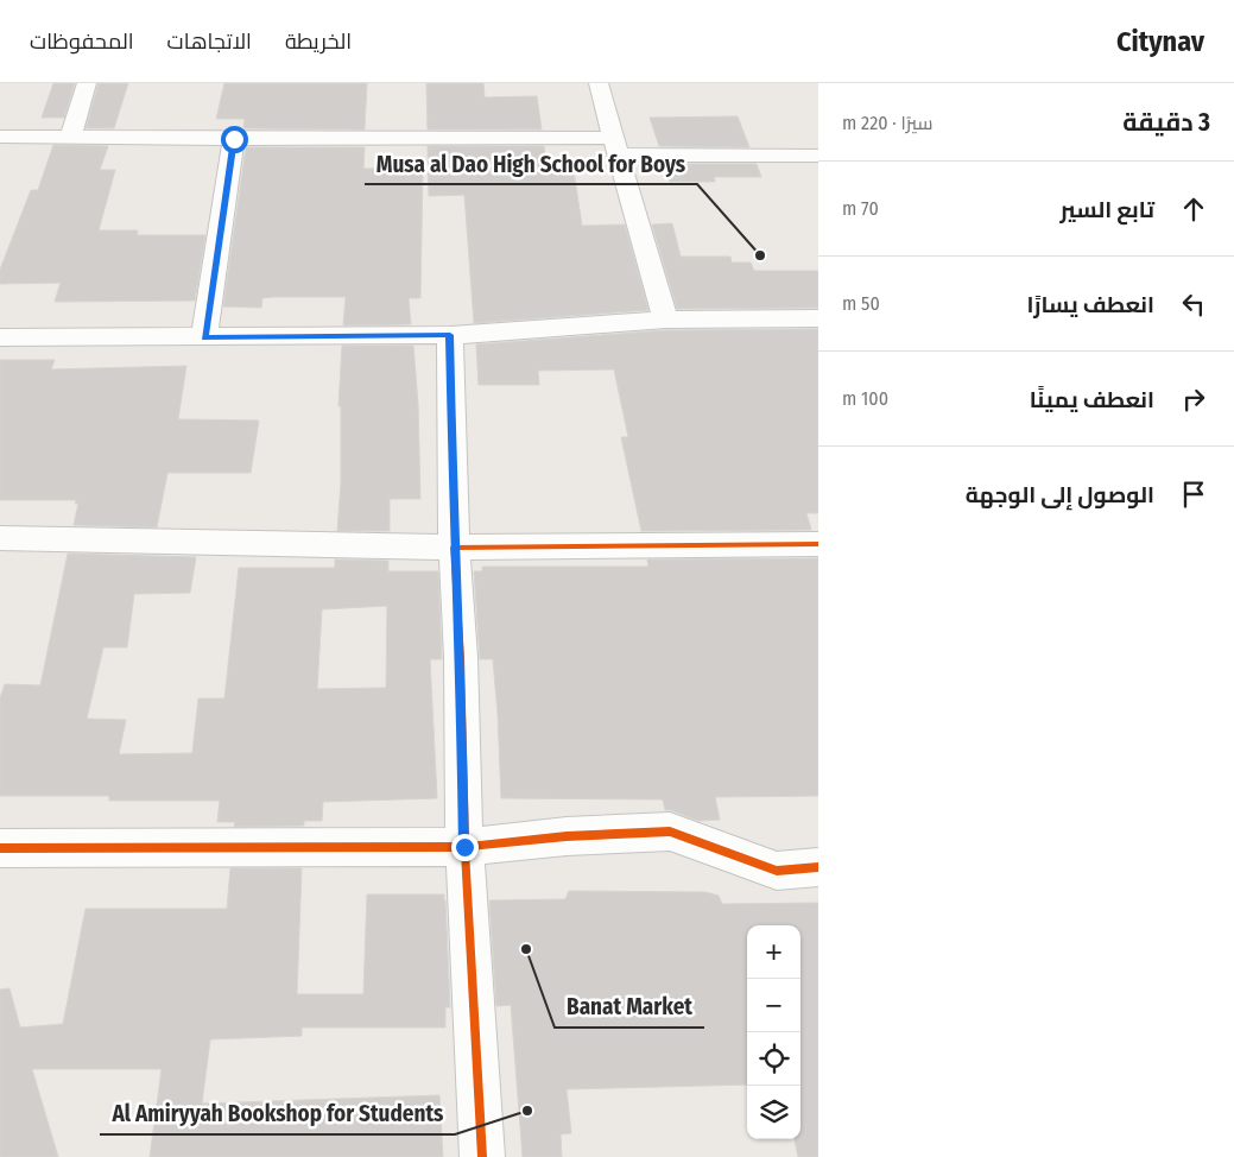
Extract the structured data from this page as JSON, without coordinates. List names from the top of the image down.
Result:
{
  "places": ["Musa al Dao High School for Boys", "Banat Market", "Al Amiryyah Bookshop for Students"],
  "page": {
    "header": "Citynav",
    "nav": ["الخريطة", "الاتجاهات", "المحفوظات"],
    "heading": ["3 دقيقة", "سيرًا · 220 m"],
    "list": [
      ["تابع السير", "70 m"],
      ["انعطف يسارًا", "50 m"],
      ["انعطف يمينًا", "100 m"],
      "الوصول إلى الوجهة"
    ],
    "map_buttons": ["+", "−"]
  }
}
